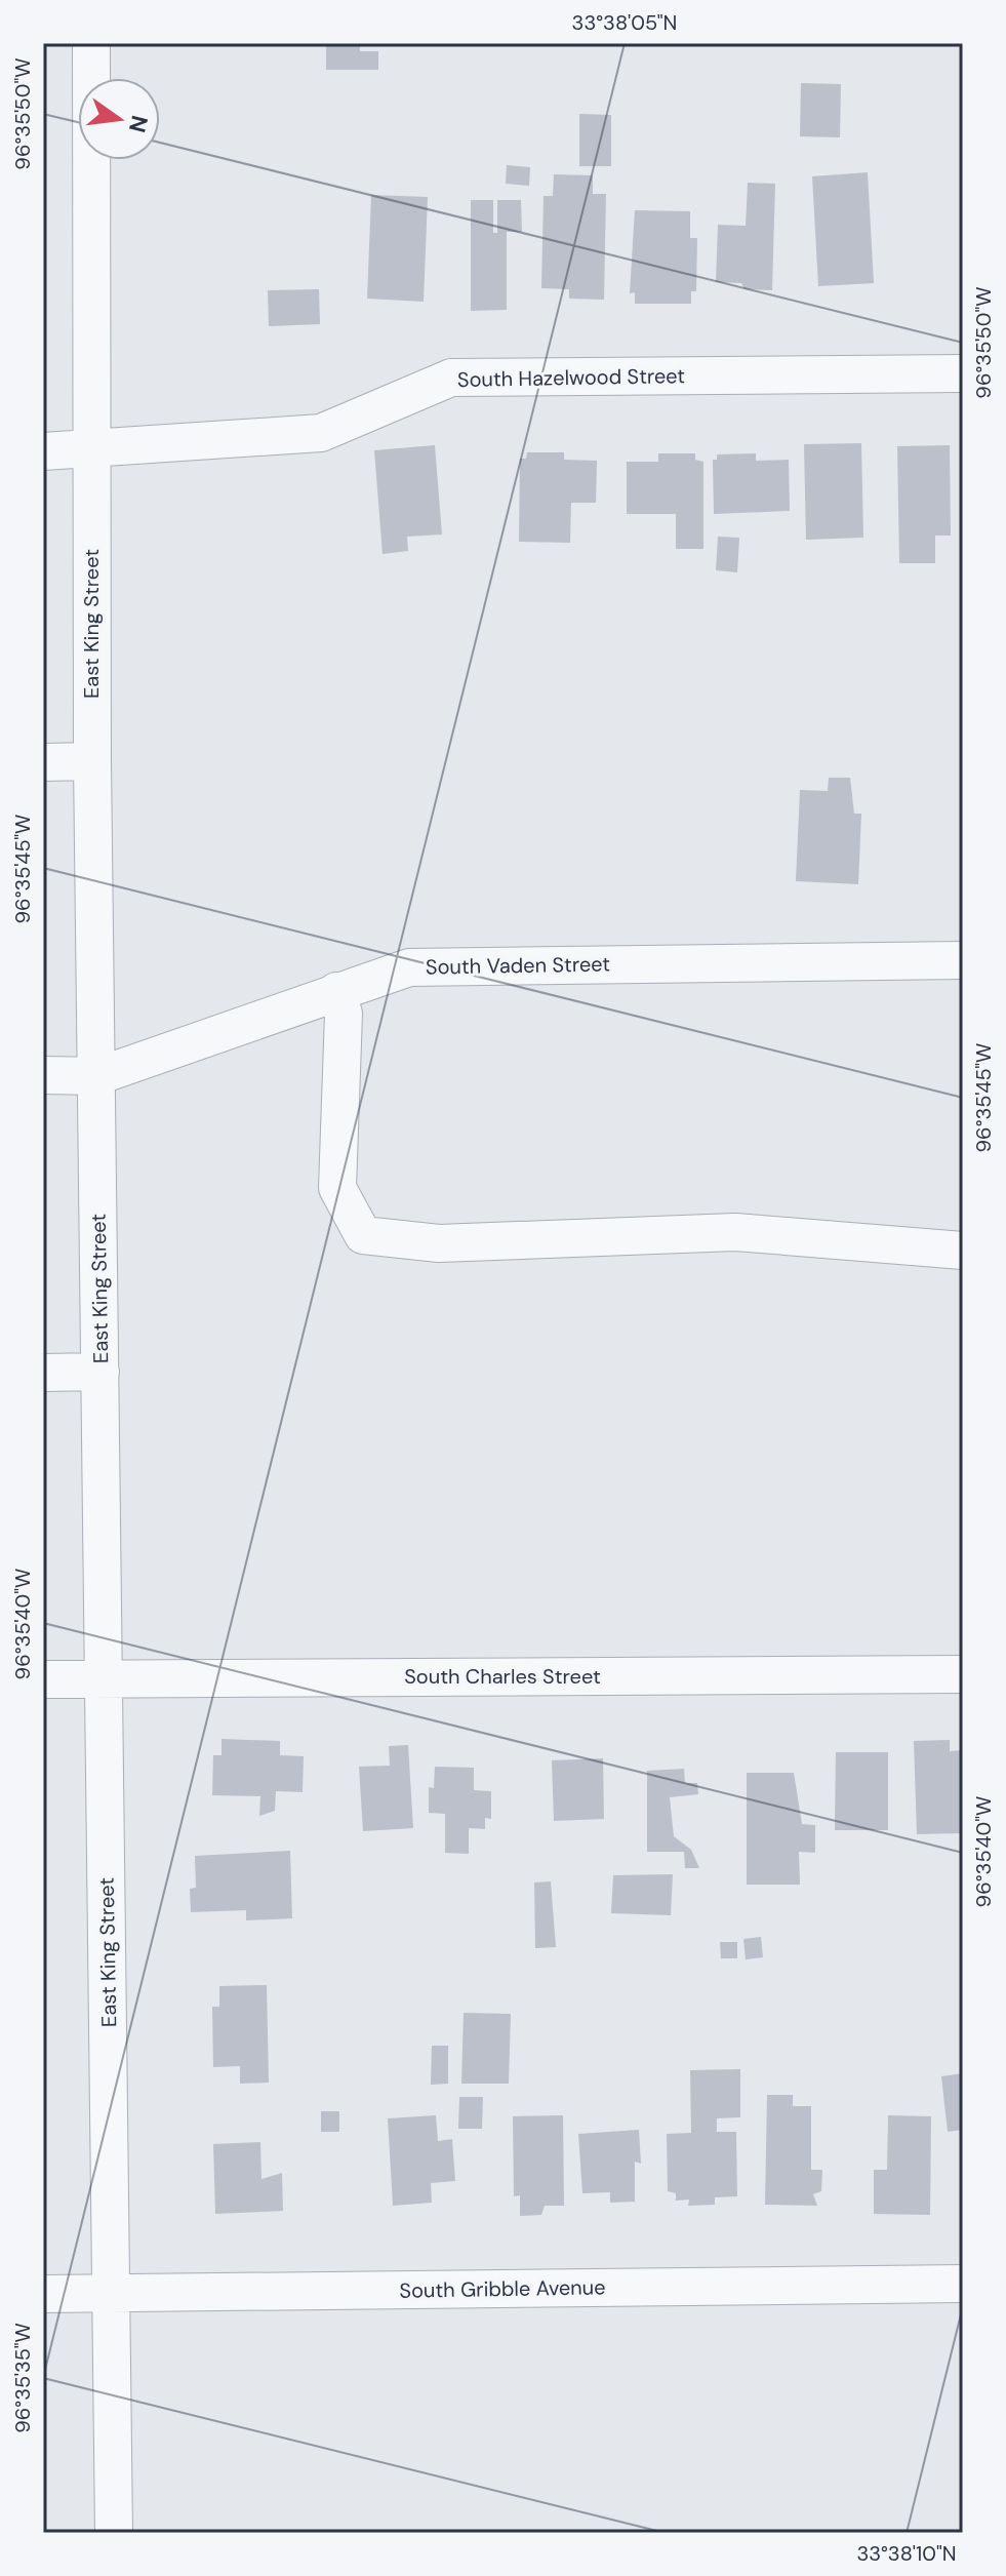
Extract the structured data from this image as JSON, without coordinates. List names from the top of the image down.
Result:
{
  "streets": {
    "street": [
      "South Hazelwood Street",
      "East King Street",
      "South Vaden Street",
      "South Charles Street",
      "South Gribble Avenue"
    ]
  },
  "crossings": [
    ["South Hazelwood Street", "East King Street"],
    ["East King Street", "South Vaden Street"],
    ["East King Street", "South Charles Street"],
    ["East King Street", "South Gribble Avenue"]
  ],
  "north": "right",
  "coordinates": [
    "33°38'05\"N",
    "96°35'50\"W",
    "96°35'45\"W",
    "96°35'40\"W",
    "96°35'35\"W",
    "33°38'10\"N"
  ]
}
